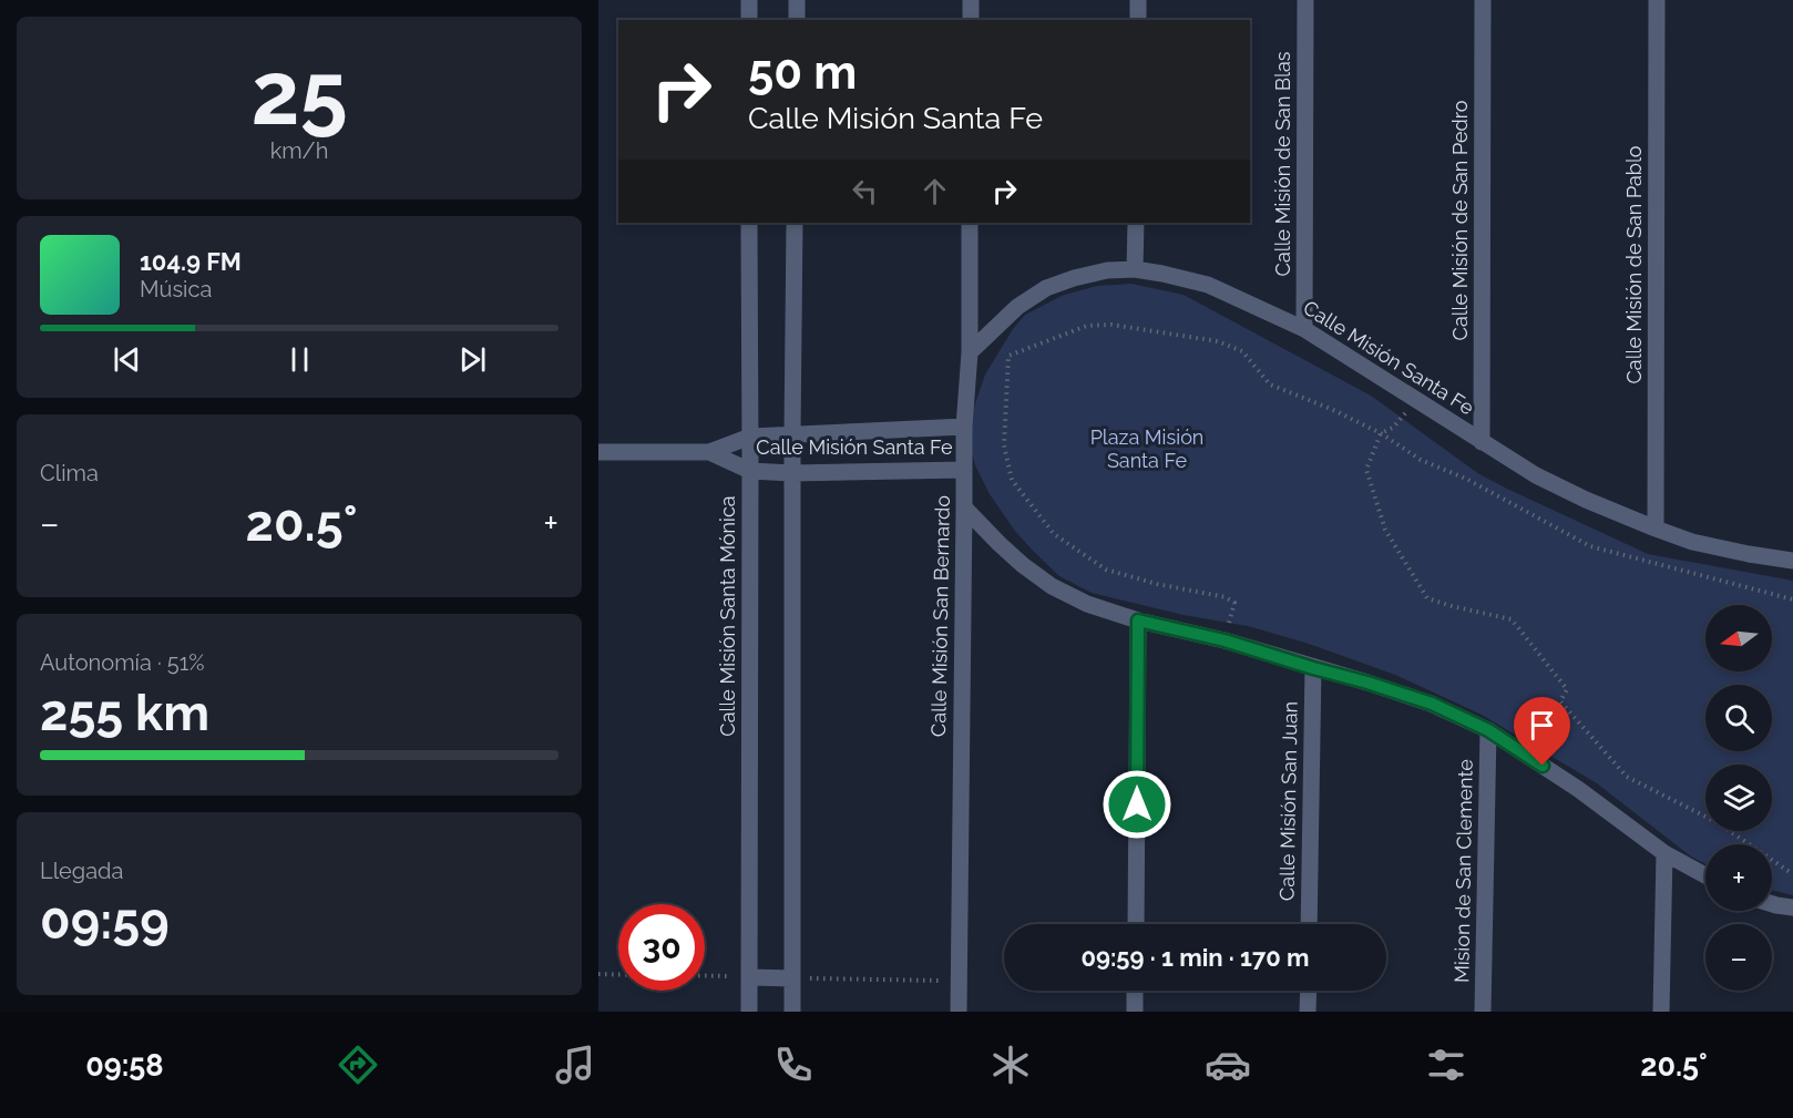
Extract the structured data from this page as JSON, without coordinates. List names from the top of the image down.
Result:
{
  "streets": {
    "street": [
      "Calle Misión de San Blas",
      "Calle Misión de San Pedro",
      "Calle Misión de San Pablo",
      "Calle Misión Santa Fe",
      "Calle Misión Santa Mónica",
      "Calle Misión San Bernardo",
      "Calle Misión San Juan",
      "Mision de San Clemente"
    ]
  },
  "crossings": [
    ["Calle Misión de San Blas", "Calle Misión Santa Fe"],
    ["Calle Misión de San Pedro", "Calle Misión Santa Fe"],
    ["Calle Misión de San Pablo", "Calle Misión Santa Fe"],
    ["Calle Misión Santa Fe", "Calle Misión Santa Mónica"],
    ["Calle Misión Santa Fe", "Calle Misión San Bernardo"]
  ],
  "parks": ["Plaza Misión Santa Fe"],
  "north": "left",
  "page": {
    "tile": [
      ["25", "km/h"],
      "Clima",
      ["Autonomía · 51%", "255 km"],
      ["Llegada", "09:59"]
    ],
    "turn": ["50 m", "Calle Misión Santa Fe"],
    "song": ["104.9 FM", "Música"],
    "heat": ["−", "20.5°", "+"],
    "map_buttons": ["+", "−"],
    "limit": "30",
    "trip": "09:59 · 1 min · 170 m",
    "tabs": ["09:58", "20.5°"]
  }
}
